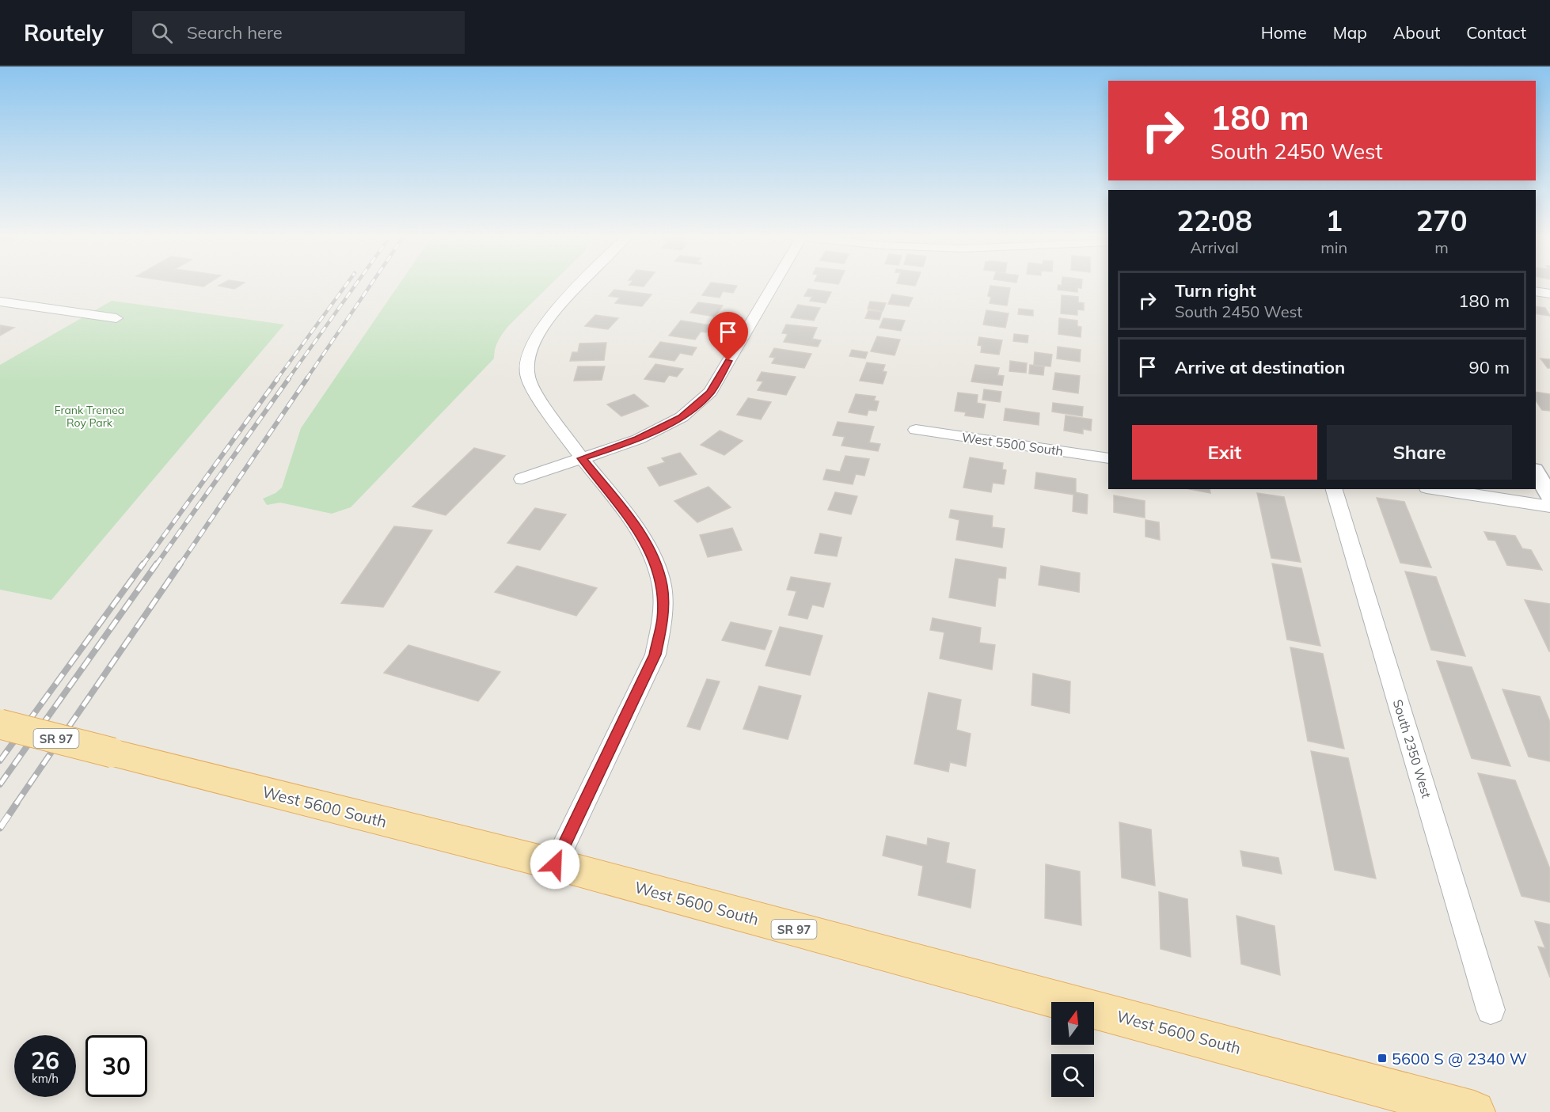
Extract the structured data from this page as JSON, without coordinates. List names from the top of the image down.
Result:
{
  "streets": {
    "main road": ["SR 97", "West 5600 South"],
    "street": ["West 5500 South", "South 2350 West"]
  },
  "parks": ["Frank Tremea Roy Park"],
  "places": {
    "transit": ["5600 S @ 2340 W"]
  },
  "north": "top",
  "page": {
    "header": "Routely",
    "search": "Search here",
    "nav": [
      "Home",
      "Map",
      "About",
      "Contact"
    ],
    "turn": ["180 m", "South 2450 West"],
    "eta": [
      "22:08",
      "Arrival",
      "1",
      "min",
      "270",
      "m"
    ],
    "list": [
      {
        "name": "Turn right",
        "note": "South 2450 West",
        "value": "180 m"
      },
      {
        "name": "Arrive at destination",
        "value": "90 m"
      }
    ],
    "buttons": ["Exit", "Share"],
    "speed": "26 km/h",
    "limit": "30"
  }
}
